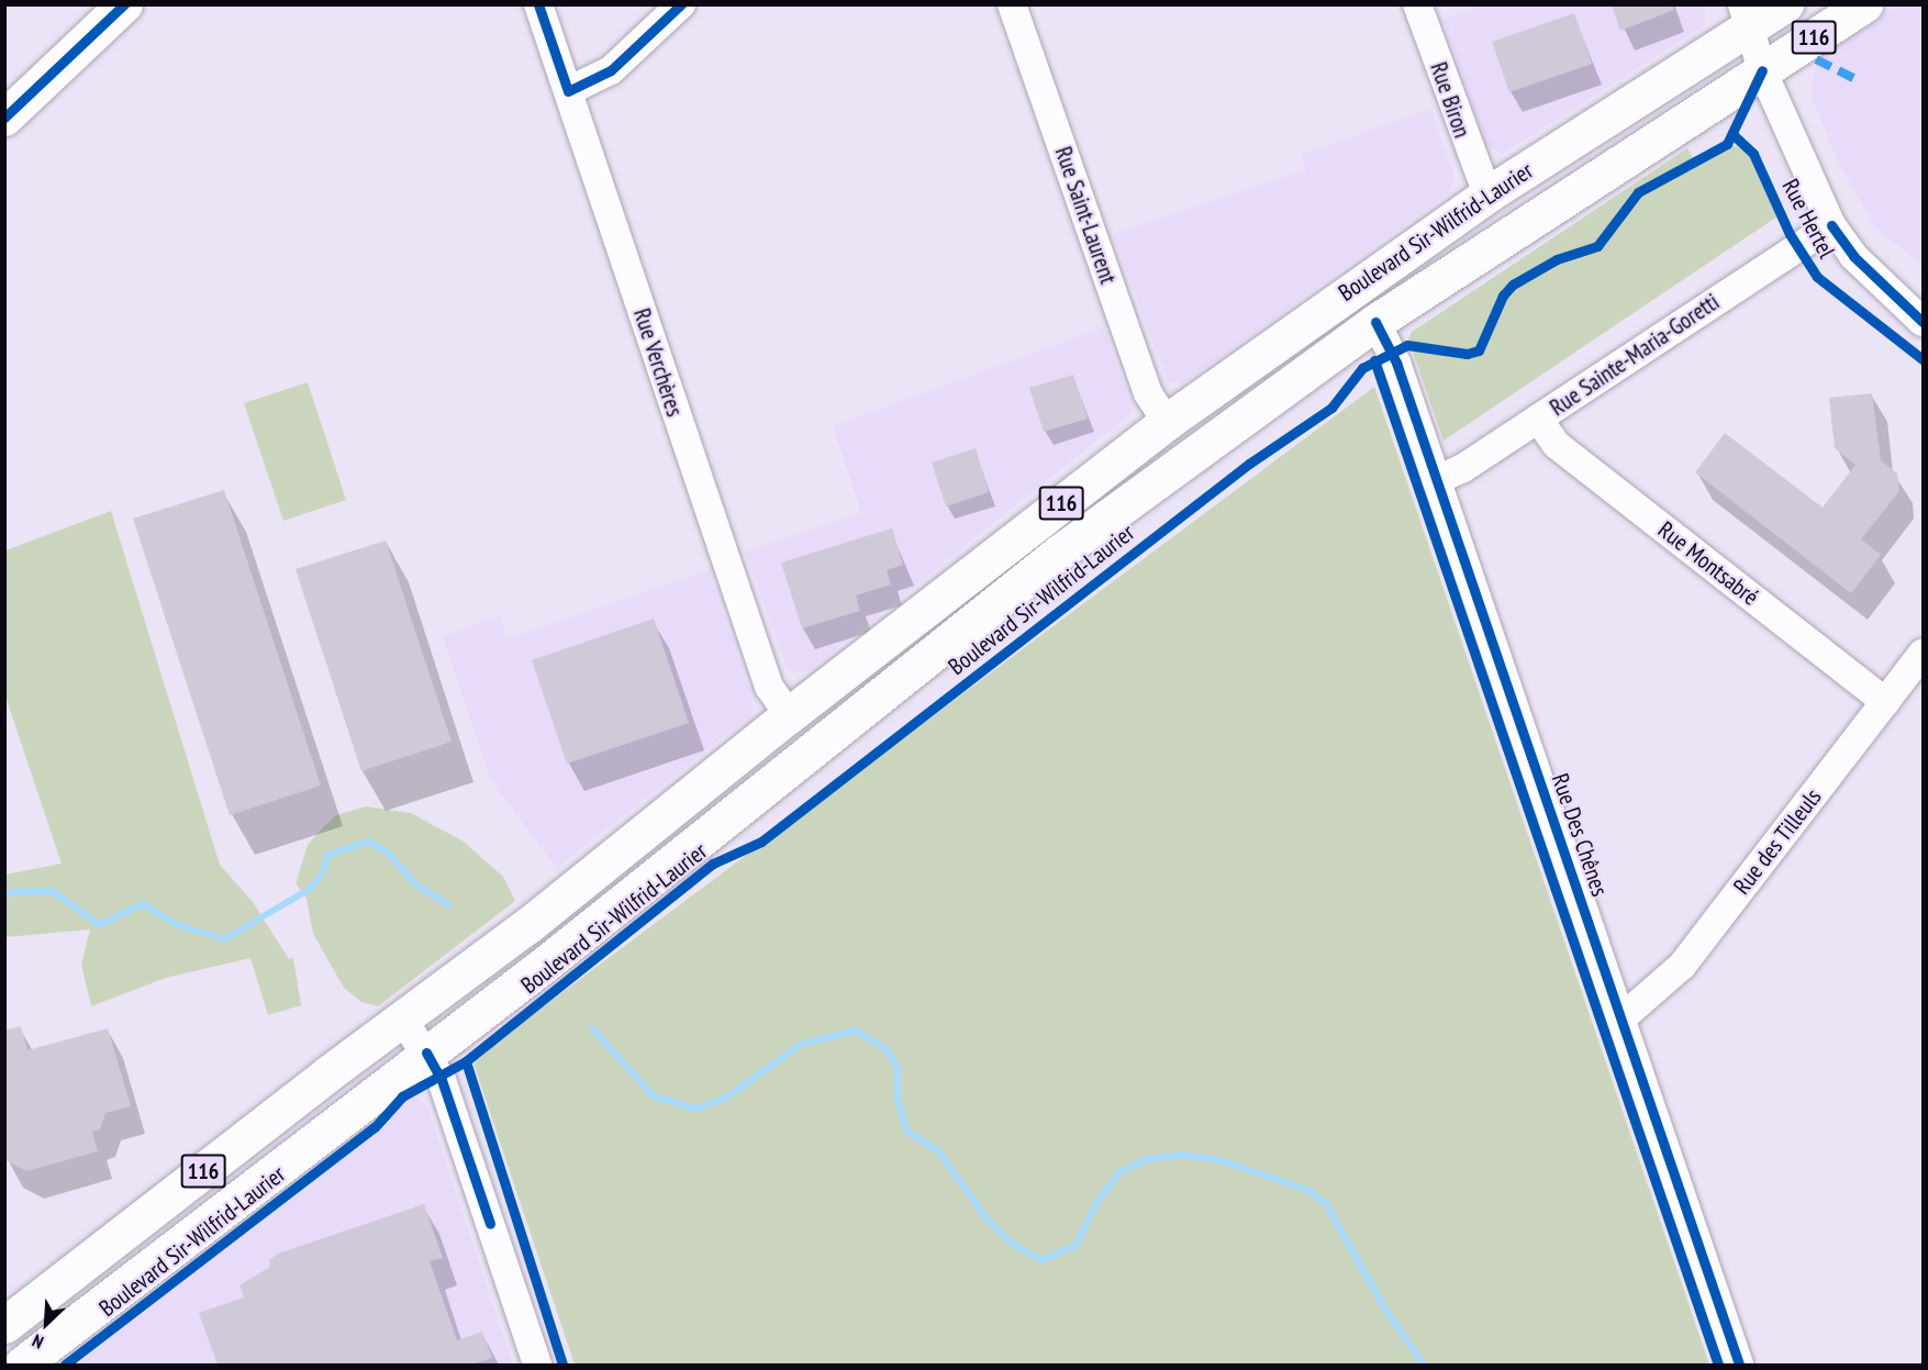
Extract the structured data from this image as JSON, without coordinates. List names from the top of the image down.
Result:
{
  "streets": {
    "main road": ["116", "Boulevard Sir-Wilfrid-Laurier"],
    "street": [
      "Rue Biron",
      "Rue Saint-Laurent",
      "Rue Hertel",
      "Rue Sainte-Maria-Goretti",
      "Rue Verchères",
      "Rue Montsabré",
      "Rue Des Chênes",
      "Rue des Tilleuls"
    ]
  },
  "crossings": [
    ["Rue Biron", "Boulevard Sir-Wilfrid-Laurier"],
    ["Rue Saint-Laurent", "Boulevard Sir-Wilfrid-Laurier"],
    ["Rue Hertel", "Boulevard Sir-Wilfrid-Laurier"],
    ["Rue Hertel", "Rue Sainte-Maria-Goretti"],
    ["Boulevard Sir-Wilfrid-Laurier", "Rue Verchères"],
    ["Boulevard Sir-Wilfrid-Laurier", "Rue Des Chênes"],
    ["Rue Sainte-Maria-Goretti", "Rue Montsabré"],
    ["Rue Sainte-Maria-Goretti", "Rue Des Chênes"],
    ["Rue Montsabré", "Rue des Tilleuls"],
    ["Rue Des Chênes", "Rue des Tilleuls"]
  ],
  "north": "bottom left"
}
